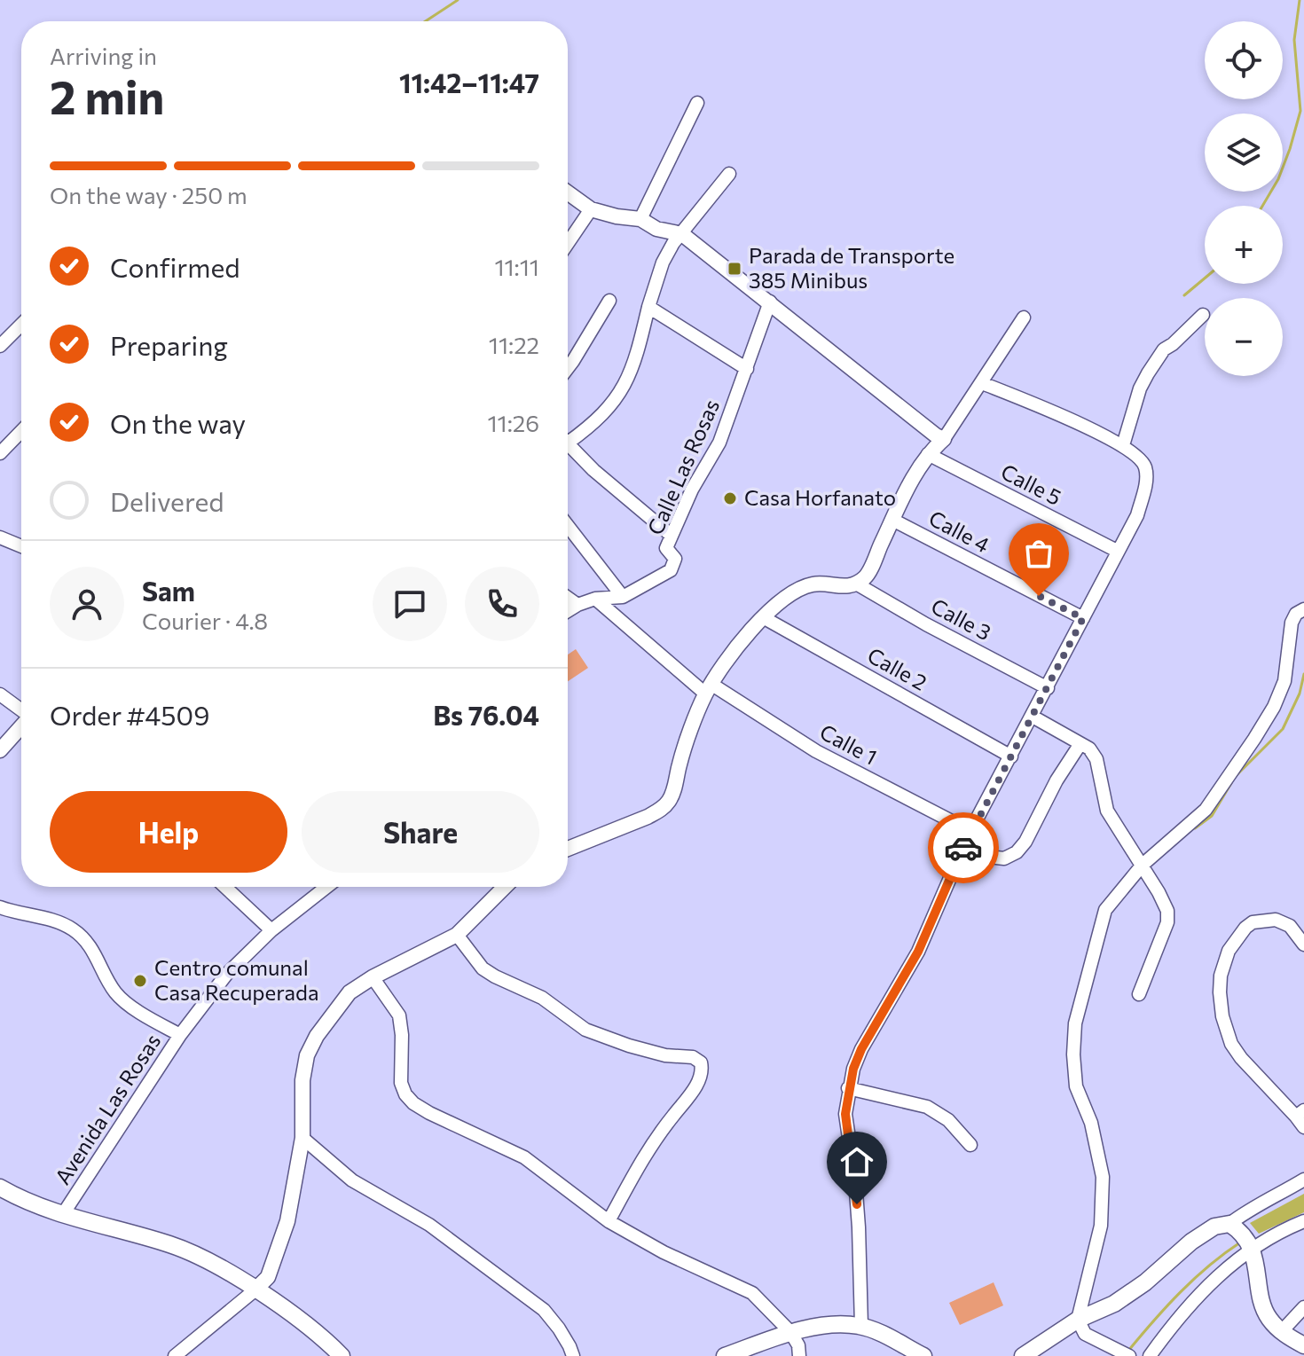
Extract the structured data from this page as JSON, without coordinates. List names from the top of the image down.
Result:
{
  "streets": {
    "street": [
      "Calle Las Rosas",
      "Calle 5",
      "Calle 4",
      "Calle 3",
      "Calle 2",
      "Calle 1",
      "Avenida Las Rosas"
    ]
  },
  "crossings": [
    ["Calle Las Rosas", "Calle 1"]
  ],
  "places": {
    "transit": ["Parada de Transporte 385 Minibus"],
    "other": ["Casa Horfanato", "Centro comunal Casa Recuperada"]
  },
  "page": {
    "map_buttons": ["+", "−"],
    "heading": ["2 min", "Arriving in", "11:42–11:47"],
    "panel": [
      "Sam",
      "Courier · 4.8",
      "Order #4509",
      "Bs 76.04"
    ],
    "bar": "On the way · 250 m",
    "list": [
      ["Confirmed", "11:11"],
      ["Preparing", "11:22"],
      ["On the way", "11:26"],
      "Delivered"
    ],
    "buttons": ["Help", "Share"]
  }
}
